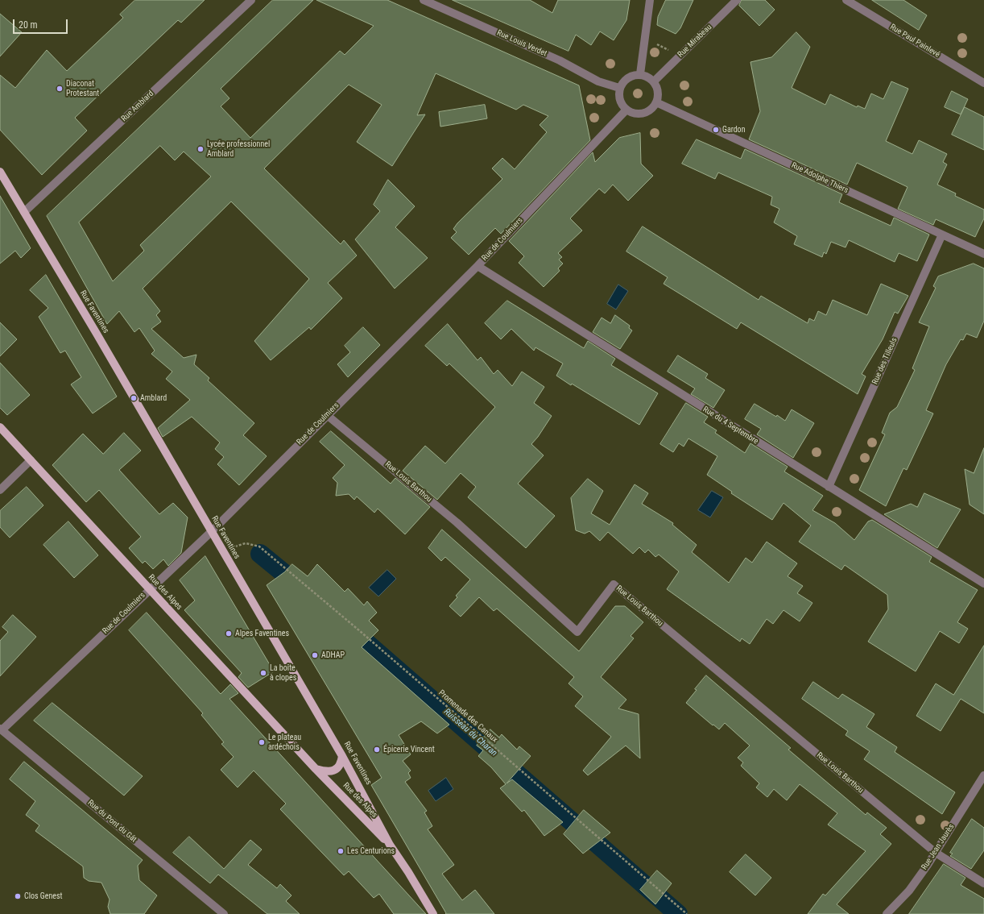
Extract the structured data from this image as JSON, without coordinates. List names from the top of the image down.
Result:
{
  "streets": {
    "main road": ["Rue Faventines", "Rue des Alpes"],
    "street": [
      "Rue Mirabeau",
      "Rue Paul Painlevé",
      "Rue Louis Verdet",
      "Rue Amblard",
      "Rue Adolphe Thiers",
      "Rue de Coulmiers",
      "Rue des Tilleuls",
      "Rue du 4 Septembre",
      "Rue Louis Barthou",
      "Rue du Pont du Gât",
      "Rue Jean Jaurès"
    ],
    "path": ["Promenade des Canaux"]
  },
  "crossings": [
    ["Rue Mirabeau", "Rue Louis Verdet"],
    ["Rue Mirabeau", "Rue Adolphe Thiers"],
    ["Rue Mirabeau", "Rue de Coulmiers"],
    ["Rue Louis Verdet", "Rue Adolphe Thiers"],
    ["Rue Louis Verdet", "Rue de Coulmiers"],
    ["Rue Amblard", "Rue Faventines"],
    ["Rue Adolphe Thiers", "Rue de Coulmiers"],
    ["Rue Adolphe Thiers", "Rue des Tilleuls"],
    ["Rue de Coulmiers", "Rue Faventines"],
    ["Rue de Coulmiers", "Rue du 4 Septembre"],
    ["Rue de Coulmiers", "Rue Louis Barthou"],
    ["Rue de Coulmiers", "Rue des Alpes"],
    ["Rue de Coulmiers", "Rue du Pont du Gât"],
    ["Rue Faventines", "Rue des Alpes"],
    ["Rue des Tilleuls", "Rue du 4 Septembre"],
    ["Rue Louis Barthou", "Rue Jean Jaurès"]
  ],
  "water": ["Ruisseau du Charan"],
  "places": [
    "Diaconat Protestant",
    "Gardon",
    "Lycée professionnel Amblard",
    "Amblard",
    "Alpes Faventines",
    "ADHAP",
    "La boîte à clopes",
    "Le plateau ardéchois",
    "Épicerie Vincent",
    "Les Centurions",
    "Clos Genest"
  ],
  "scale_bar": "20 m"
}
